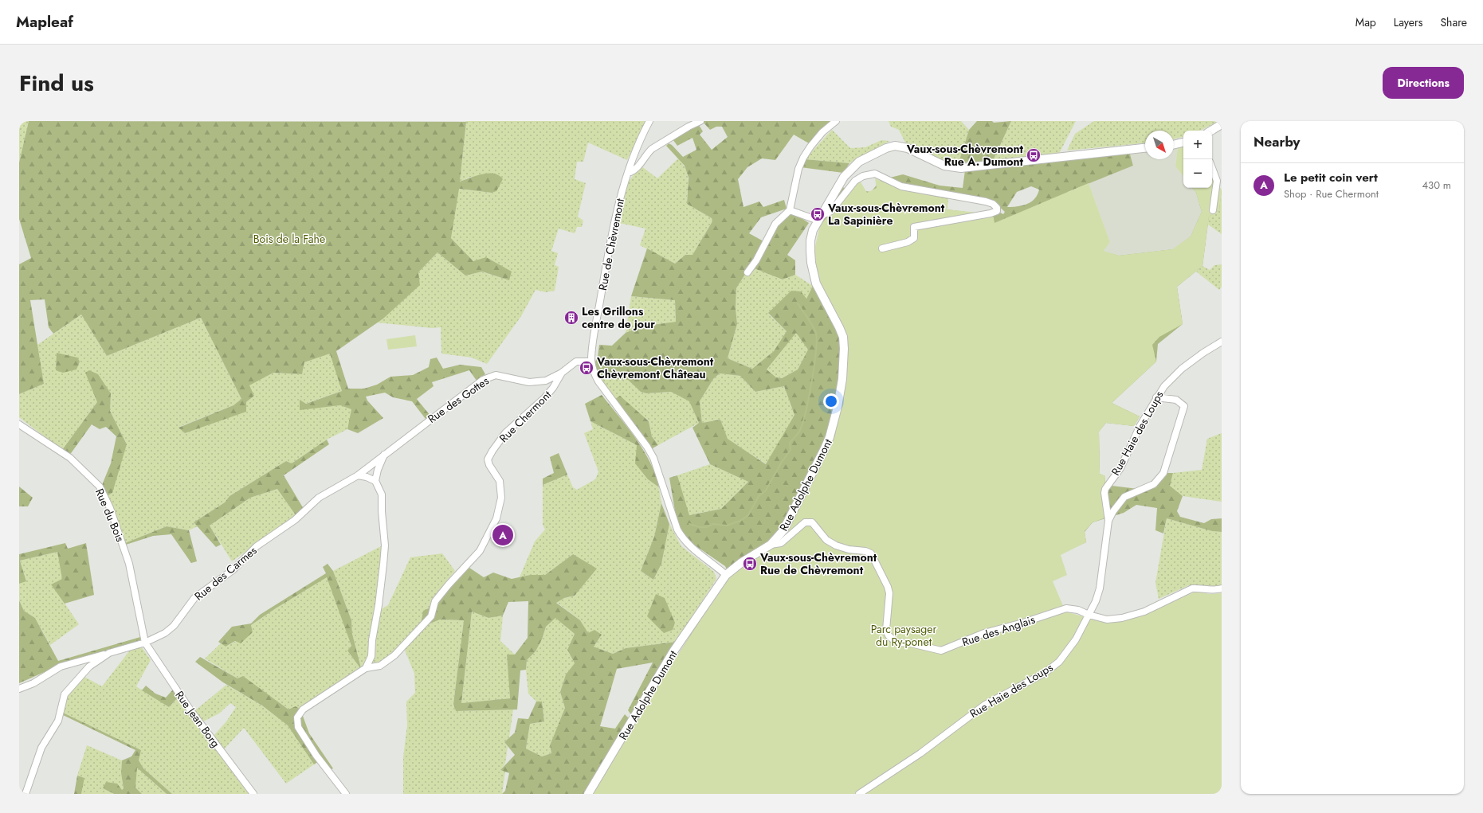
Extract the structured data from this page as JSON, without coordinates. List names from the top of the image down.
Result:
{
  "streets": {
    "main road": ["Rue Adolphe Dumont"],
    "street": [
      "Rue de Chèvremont",
      "Rue des Gottes",
      "Rue Chermont",
      "Rue Haie des Loups",
      "Rue du Bois",
      "Rue des Carmes",
      "Rue des Anglais",
      "Rue Jean Borg"
    ]
  },
  "crossings": [
    ["Rue de Chèvremont", "Rue des Gottes"],
    ["Rue de Chèvremont", "Rue Adolphe Dumont"],
    ["Rue des Gottes", "Rue Chermont"],
    ["Rue des Gottes", "Rue des Carmes"],
    ["Rue Haie des Loups", "Rue des Anglais"],
    ["Rue Adolphe Dumont", "Rue des Anglais"],
    ["Rue du Bois", "Rue des Carmes"],
    ["Rue du Bois", "Rue Jean Borg"],
    ["Rue des Carmes", "Rue Jean Borg"]
  ],
  "parks": ["Bois de la Fahe", "Parc paysager du Ry-ponet"],
  "places": {
    "bus stop": [
      "Vaux-sous-Chèvremont Rue A. Dumont",
      "Vaux-sous-Chèvremont La Sapinière",
      "Vaux-sous-Chèvremont Chèvremont Château",
      "Vaux-sous-Chèvremont Rue de Chèvremont"
    ],
    "building": ["Les Grillons centre de jour"]
  },
  "north": "bottom right",
  "page": {
    "header": "Mapleaf",
    "nav": ["Map", "Layers", "Share"],
    "title": "Find us",
    "buttons": "Directions",
    "heading": "Nearby",
    "map_buttons": ["+", "−"],
    "list": [
      {
        "mark": "A",
        "name": "Le petit coin vert",
        "note": "Shop · Rue Chermont",
        "value": "430 m"
      }
    ],
    "pins": "A"
  }
}
